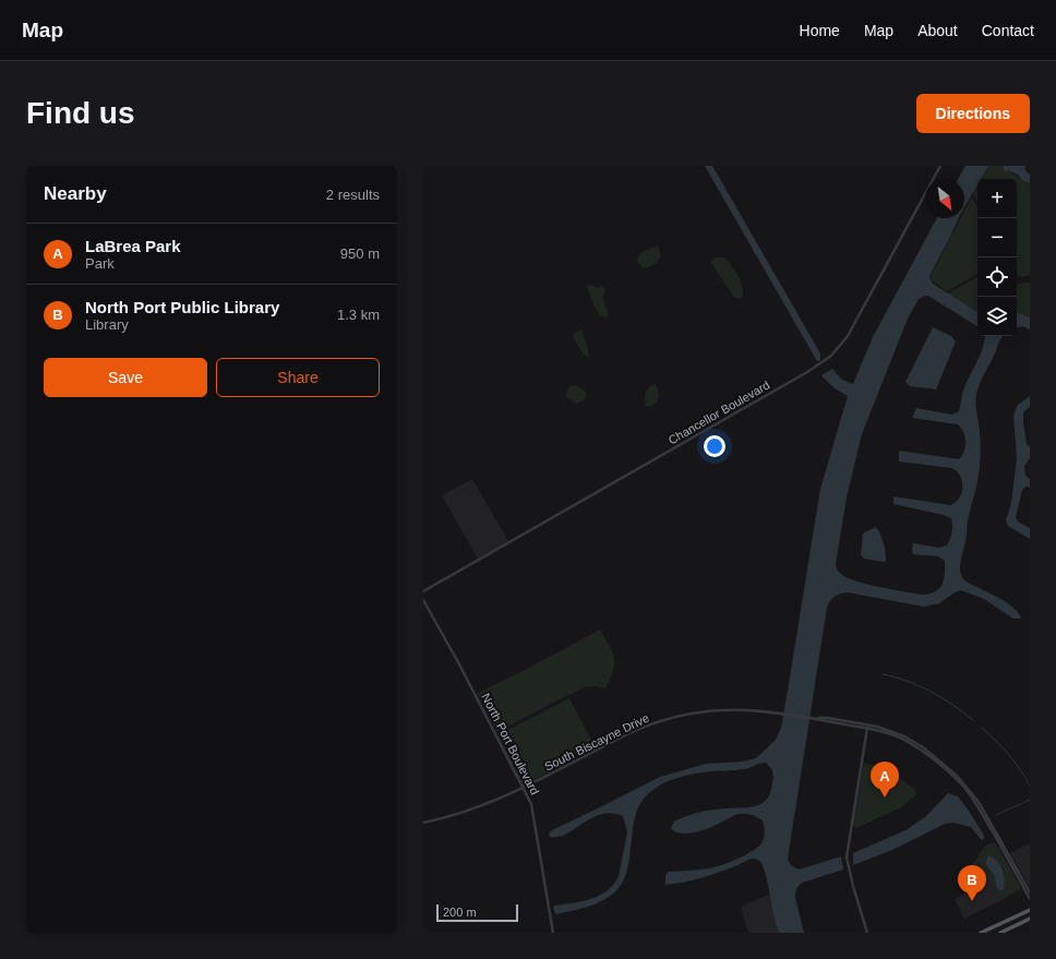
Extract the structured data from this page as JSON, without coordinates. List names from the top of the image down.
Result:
{
  "streets": {
    "street": ["Chancellor Boulevard", "South Biscayne Drive", "North Port Boulevard"]
  },
  "crossings": [
    ["South Biscayne Drive", "North Port Boulevard"]
  ],
  "scale_bar": "200 m",
  "north": "bottom right",
  "page": {
    "header": "Map",
    "nav": [
      "Home",
      "Map",
      "About",
      "Contact"
    ],
    "buttons": [
      "Directions",
      ["Save", "Share"]
    ],
    "title": "Find us",
    "heading": ["Nearby", "2 results"],
    "map_buttons": ["+", "−"],
    "list": [
      {
        "mark": "A",
        "name": "LaBrea Park",
        "note": "Park",
        "value": "950 m"
      },
      {
        "mark": "B",
        "name": "North Port Public Library",
        "note": "Library",
        "value": "1.3 km"
      }
    ],
    "pins": ["A", "B"],
    "scale": "200 m"
  }
}
